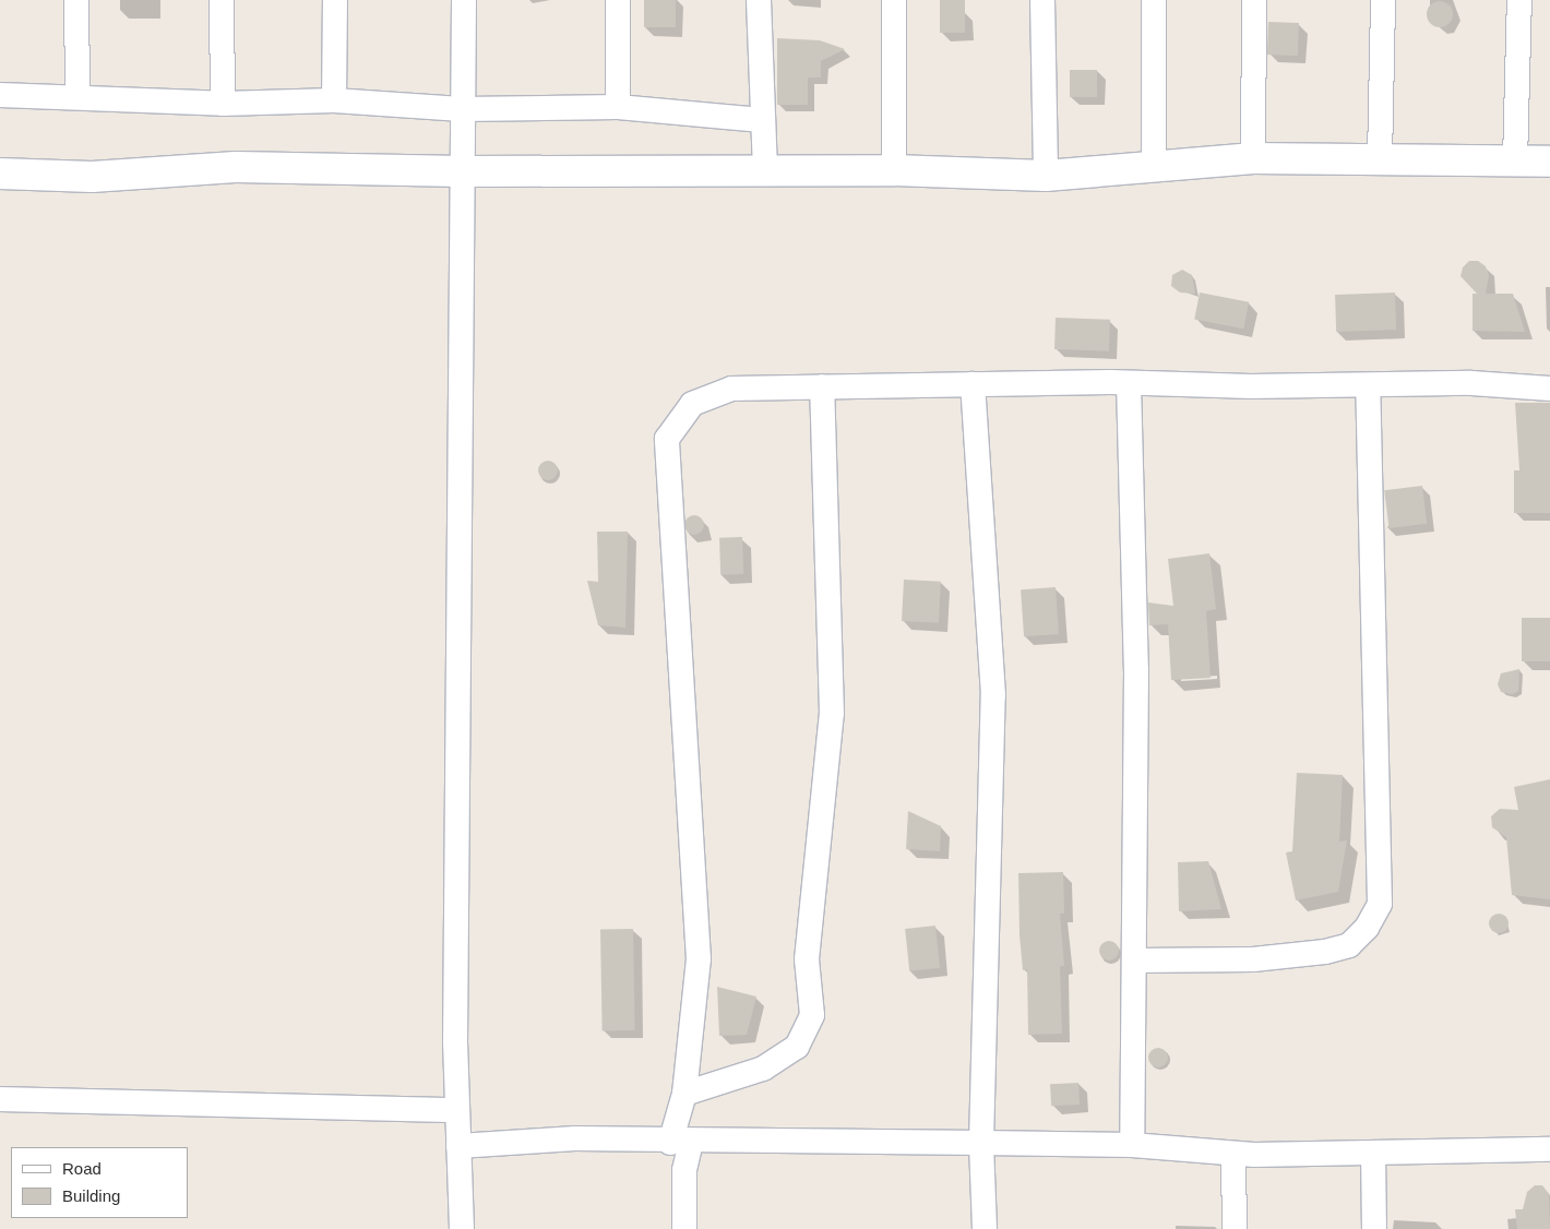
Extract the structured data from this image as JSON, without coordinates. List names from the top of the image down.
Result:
{
  "legend": ["Road", "Building"]
}
